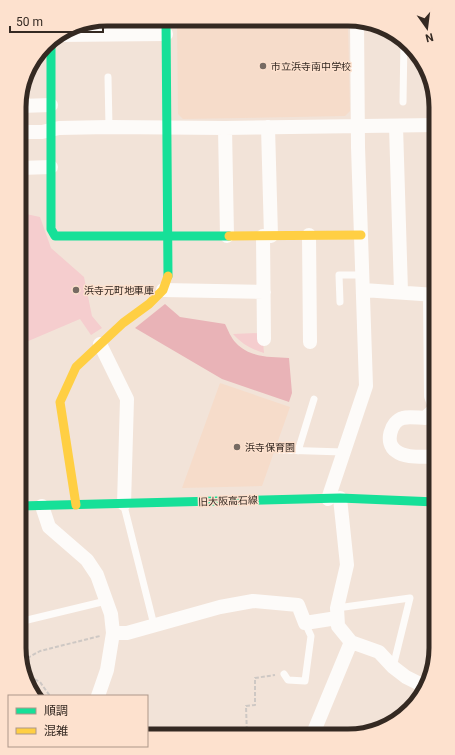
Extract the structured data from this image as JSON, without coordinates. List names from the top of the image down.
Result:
{
  "streets": {
    "street": ["旧大阪高石線"]
  },
  "places": ["市立浜寺南中学校", "浜寺元町地車庫", "浜寺保育園"],
  "legend": ["順調", "混雑"],
  "scale_bar": "50 m",
  "north": "bottom"
}
